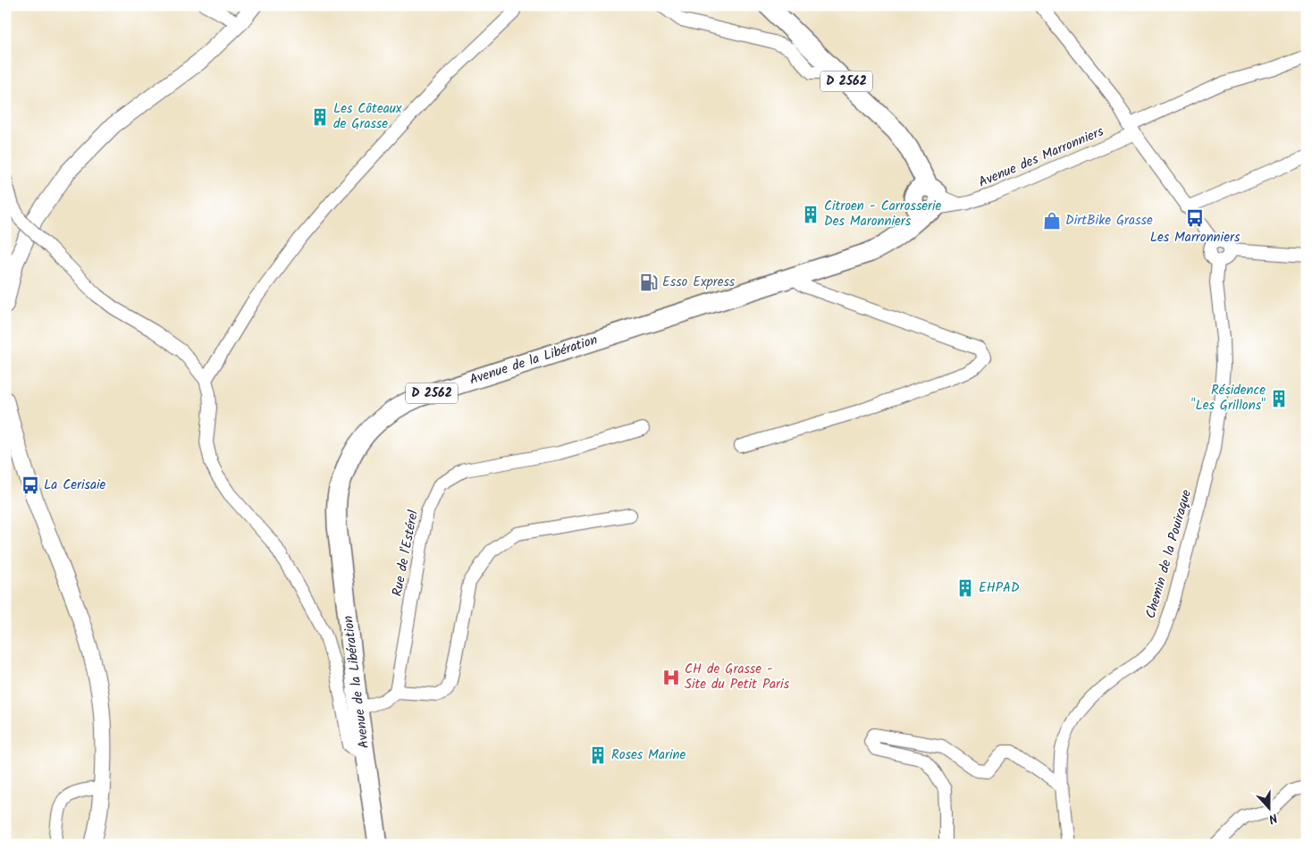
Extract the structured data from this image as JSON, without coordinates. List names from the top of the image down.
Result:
{
  "streets": {
    "main road": ["D 2562", "Avenue de la Libération"],
    "street": ["Avenue des Marronniers", "Rue de l'Estérel", "Chemin de la Pouiraque"]
  },
  "crossings": [
    ["Avenue des Marronniers", "Avenue de la Libération"]
  ],
  "places": {
    "building": [
      "Les Côteaux de Grasse",
      "Citroen - Carrosserie Des Maronniers",
      "Résidence \"Les Grillons\"",
      "EHPAD",
      "Roses Marine"
    ],
    "bus stop": ["Les Marronniers", "La Cerisaie"],
    "shop": ["DirtBike Grasse"],
    "fuel station": ["Esso Express"],
    "hospital": ["CH de Grasse - Site du Petit Paris"]
  },
  "north": "bottom"
}
